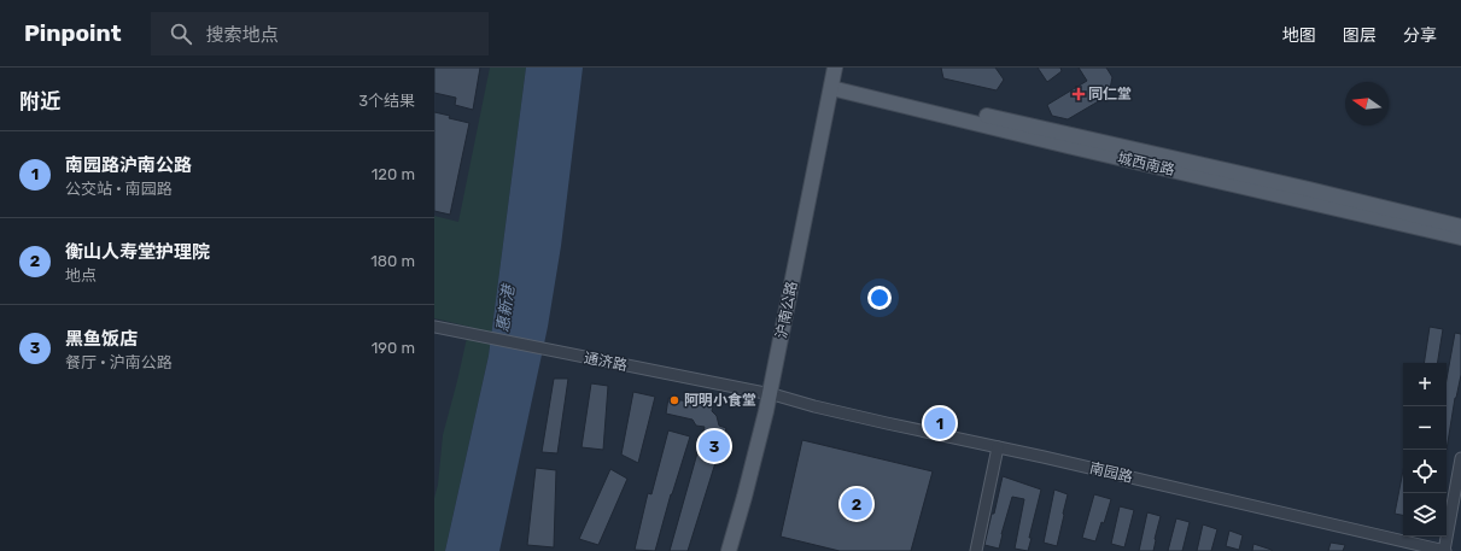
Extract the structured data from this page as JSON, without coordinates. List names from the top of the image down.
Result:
{
  "streets": {
    "main road": ["城西南路", "沪南公路"],
    "street": ["通济路", "南园路"]
  },
  "crossings": [
    ["城西南路", "沪南公路"],
    ["沪南公路", "通济路"],
    ["沪南公路", "南园路"],
    ["通济路", "南园路"]
  ],
  "water": ["惠新港"],
  "places": {
    "health": ["同仁堂"],
    "other": ["阿明小食堂"]
  },
  "north": "left",
  "page": {
    "header": "Pinpoint",
    "search": "搜索地点",
    "nav": ["地图", "图层", "分享"],
    "heading": ["附近", "3个结果"],
    "list": [
      {
        "mark": "1",
        "name": "南园路沪南公路",
        "note": "公交站 · 南园路",
        "value": "120 m"
      },
      {
        "mark": "2",
        "name": "衡山人寿堂护理院",
        "note": "地点",
        "value": "180 m"
      },
      {
        "mark": "3",
        "name": "黑鱼饭店",
        "note": "餐厅 · 沪南公路",
        "value": "190 m"
      }
    ],
    "map_buttons": ["+", "−"],
    "pins": ["1", "3", "2"]
  }
}
